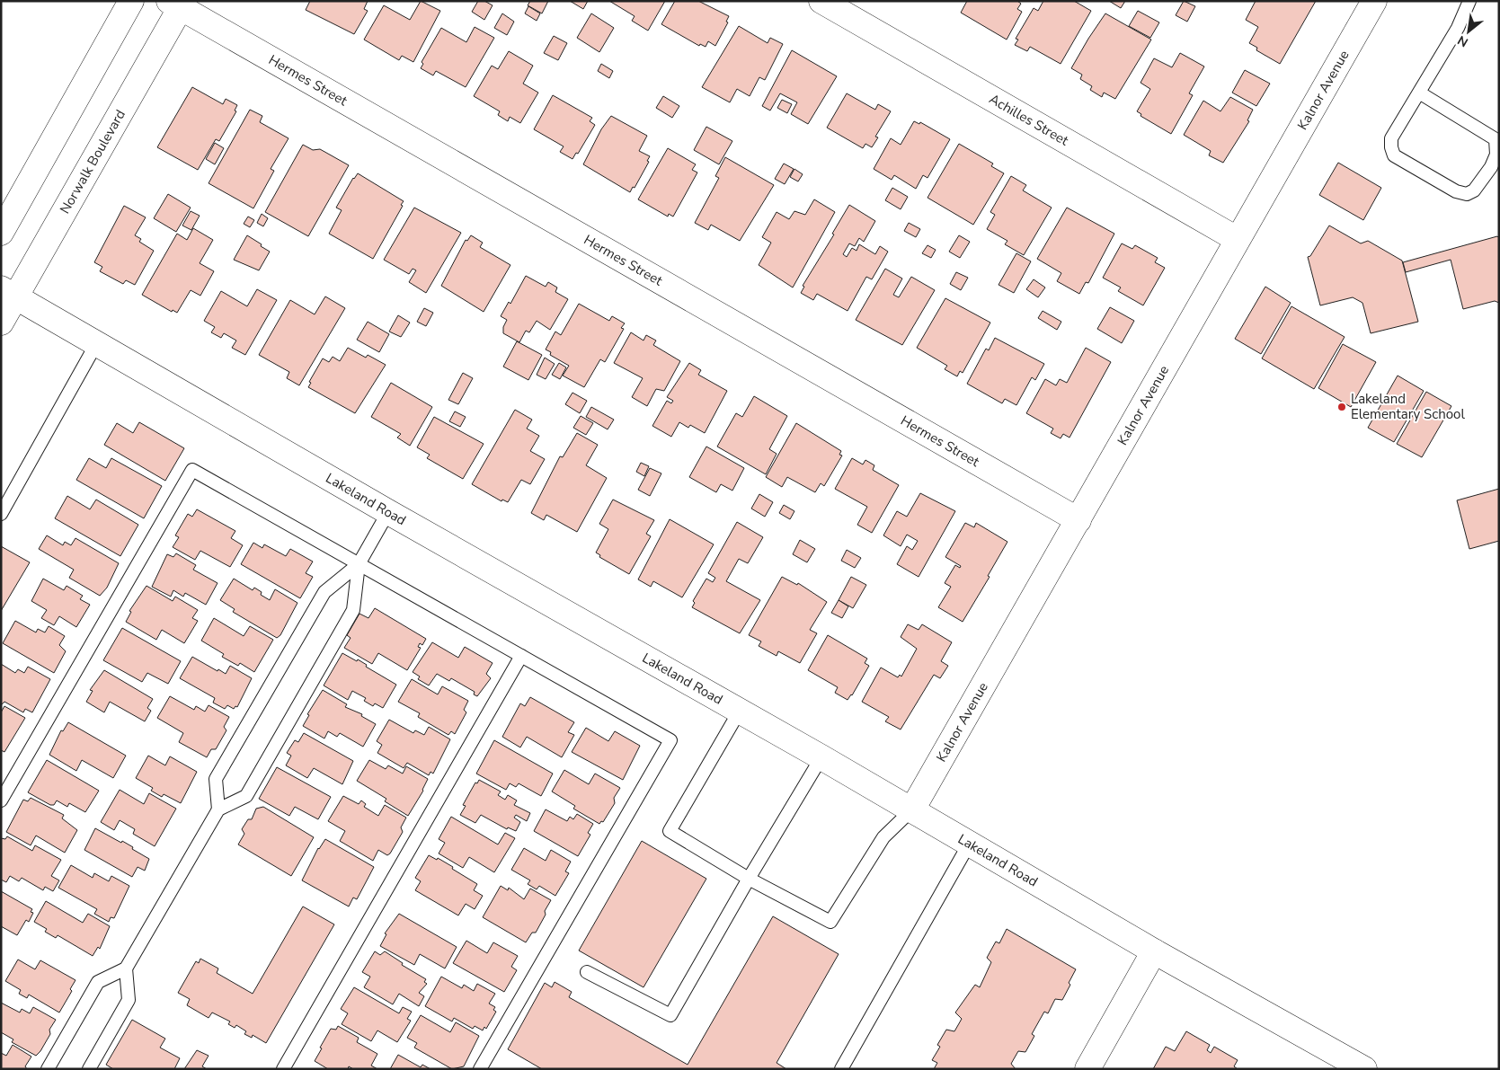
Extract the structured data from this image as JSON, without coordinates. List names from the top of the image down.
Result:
{
  "streets": {
    "street": [
      "Hermes Street",
      "Kalnor Avenue",
      "Achilles Street",
      "Norwalk Boulevard",
      "Lakeland Road"
    ]
  },
  "crossings": [
    ["Hermes Street", "Kalnor Avenue"],
    ["Hermes Street", "Norwalk Boulevard"],
    ["Kalnor Avenue", "Achilles Street"],
    ["Kalnor Avenue", "Lakeland Road"],
    ["Norwalk Boulevard", "Lakeland Road"]
  ],
  "places": ["Lakeland Elementary School"],
  "north": "bottom left"
}
